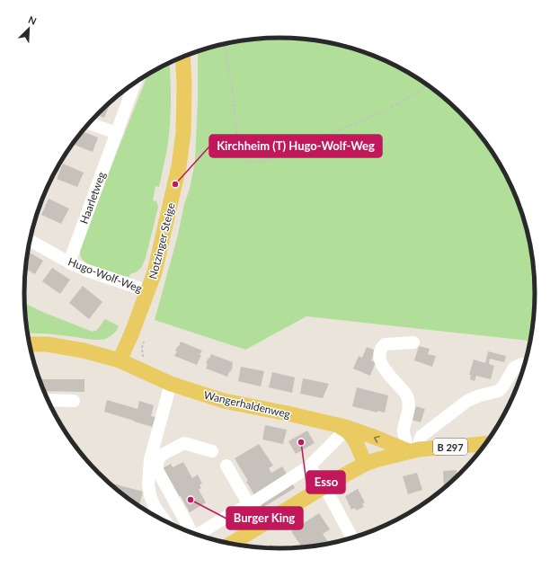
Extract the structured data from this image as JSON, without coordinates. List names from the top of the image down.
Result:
{
  "streets": {
    "main road": ["Notzinger Steige", "Wangerhaldenweg", "B 297"],
    "street": ["Haarletweg", "Hugo-Wolf-Weg"]
  },
  "crossings": [
    ["Haarletweg", "Hugo-Wolf-Weg"],
    ["Notzinger Steige", "Hugo-Wolf-Weg"],
    ["Notzinger Steige", "Wangerhaldenweg"],
    ["Wangerhaldenweg", "B 297"]
  ],
  "places": ["Kirchheim (T) Hugo-Wolf-Weg", "Esso", "Burger King"],
  "north": "top right"
}
